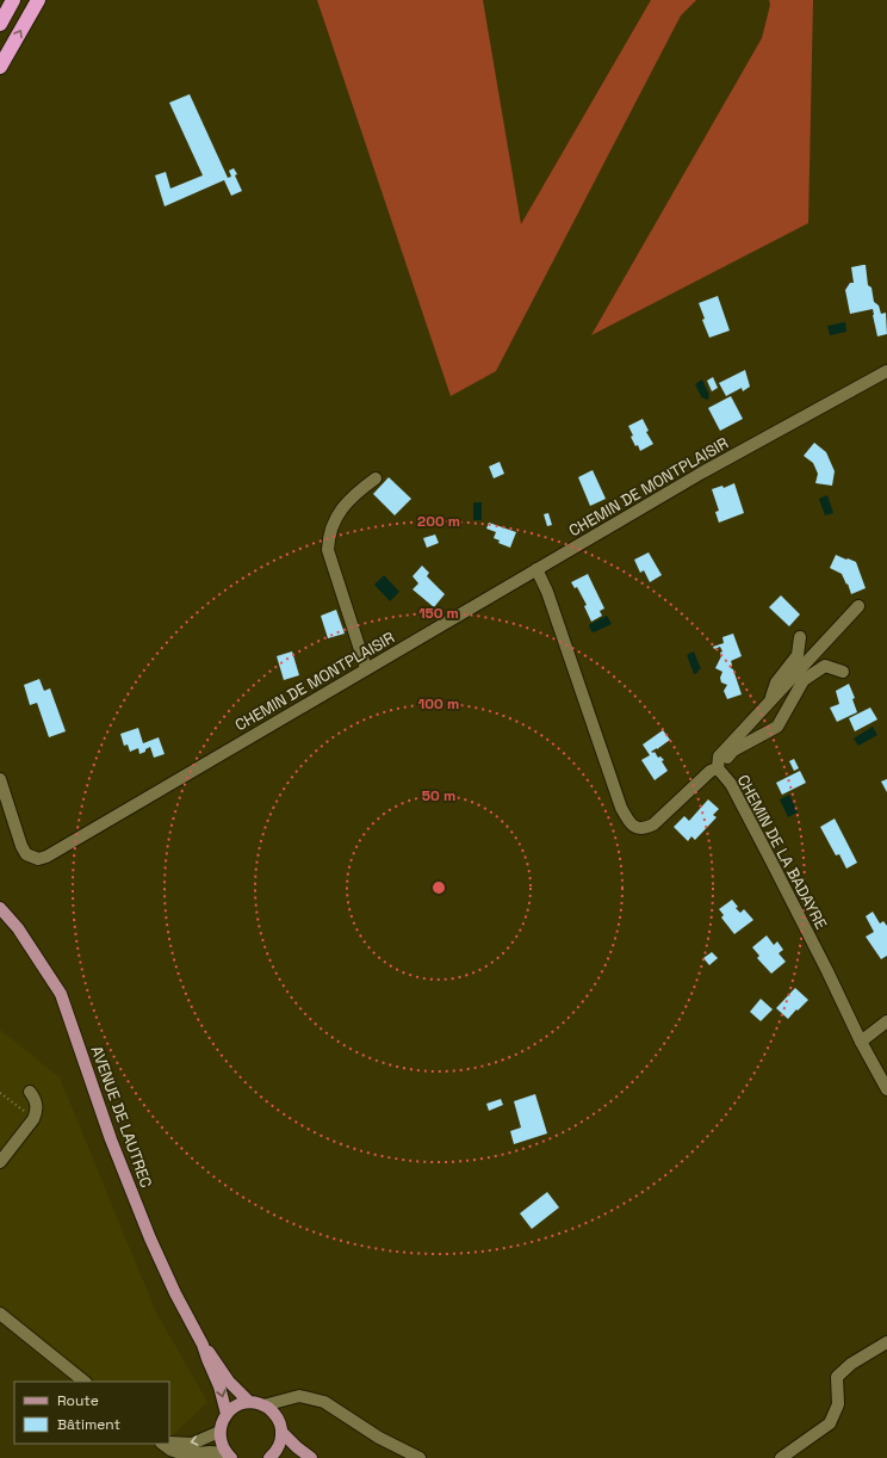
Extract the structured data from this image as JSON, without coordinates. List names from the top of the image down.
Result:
{
  "streets": {
    "main road": ["AVENUE DE LAUTREC"],
    "street": ["CHEMIN DE MONTPLAISIR", "CHEMIN DE LA BADAYRE"]
  },
  "crossings": [
    ["CHEMIN DE MONTPLAISIR", "CHEMIN DE LA BADAYRE"]
  ],
  "legend": ["Route", "Bâtiment"],
  "rings": [
    "200 m",
    "150 m",
    "100 m",
    "50 m"
  ]
}
